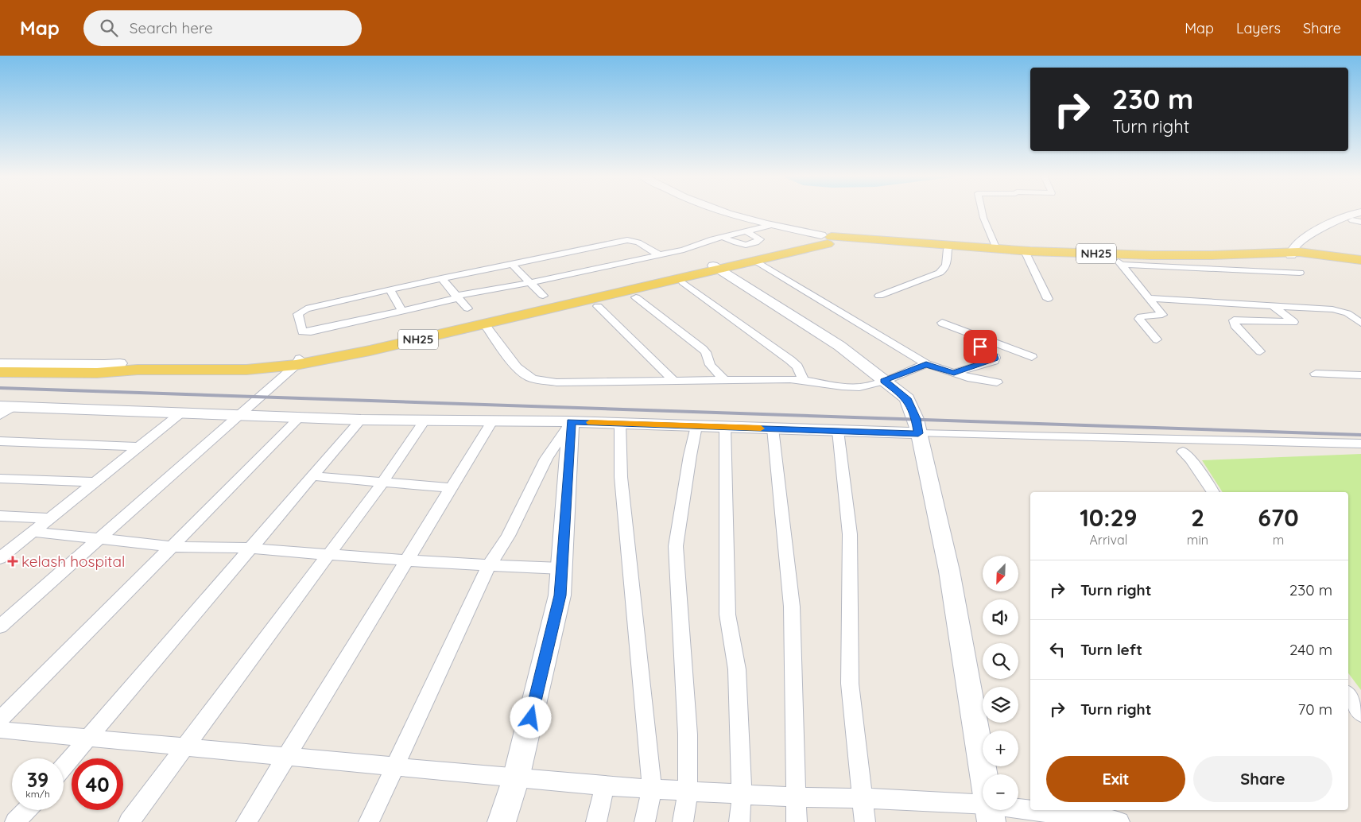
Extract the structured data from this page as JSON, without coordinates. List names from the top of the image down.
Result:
{
  "streets": {
    "main road": ["NH25"]
  },
  "places": {
    "health": ["kelash hospital"]
  },
  "north": "bottom left",
  "page": {
    "header": "Map",
    "search": "Search here",
    "nav": ["Map", "Layers", "Share"],
    "turn": ["230 m", "Turn right"],
    "eta": [
      "10:29",
      "Arrival",
      "2",
      "min",
      "670",
      "m"
    ],
    "map_buttons": ["+", "−"],
    "list": [
      {
        "name": "Turn right",
        "value": "230 m"
      },
      {
        "name": "Turn left",
        "value": "240 m"
      },
      {
        "name": "Turn right",
        "value": "70 m"
      }
    ],
    "buttons": ["Exit", "Share"],
    "speed": "39 km/h",
    "limit": "40"
  }
}
